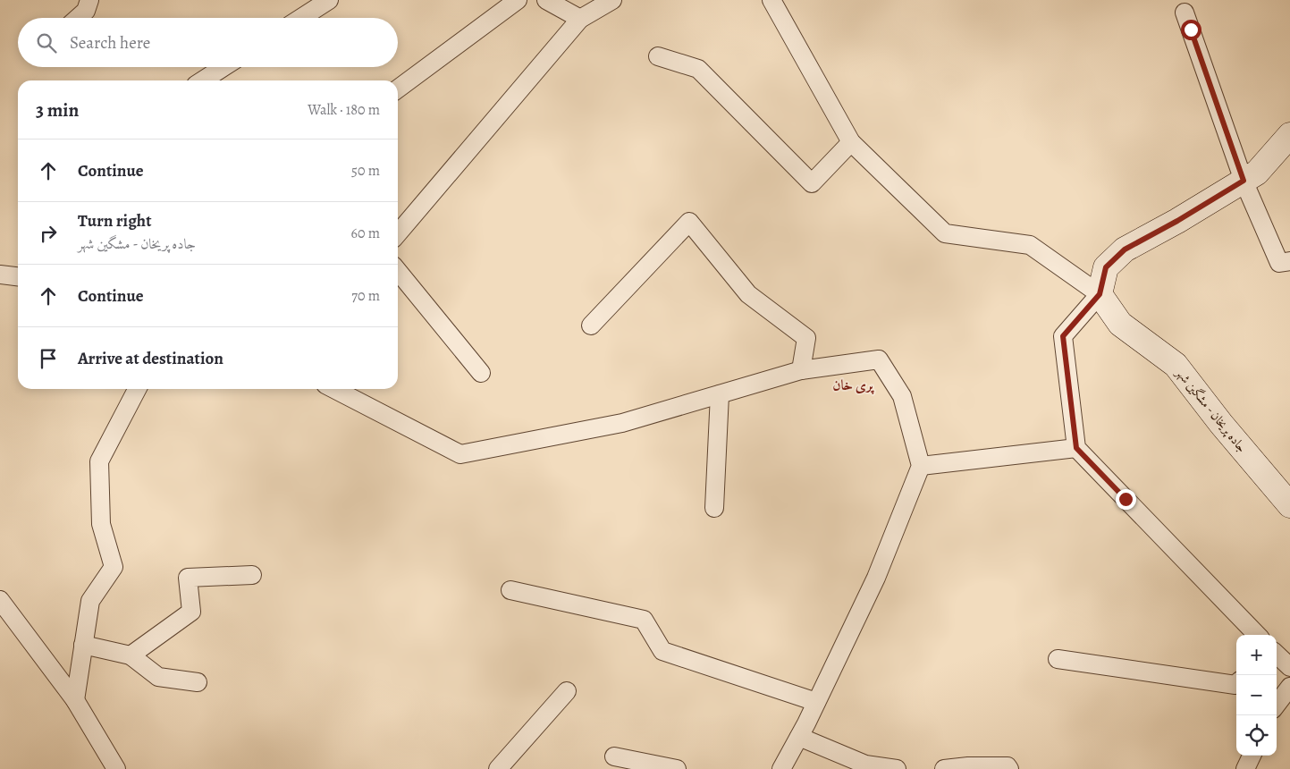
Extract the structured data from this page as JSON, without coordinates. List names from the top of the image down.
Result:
{
  "streets": {
    "street": ["جاده پریخان - مشگین شهر"]
  },
  "districts": ["پری خان"],
  "page": {
    "search": "Search here",
    "heading": ["3 min", "Walk · 180 m"],
    "list": [
      ["Continue", "50 m"],
      ["Turn right", "جاده پریخان - مشگین شهر", "60 m"],
      ["Continue", "70 m"],
      "Arrive at destination"
    ],
    "map_buttons": ["+", "−"]
  }
}
